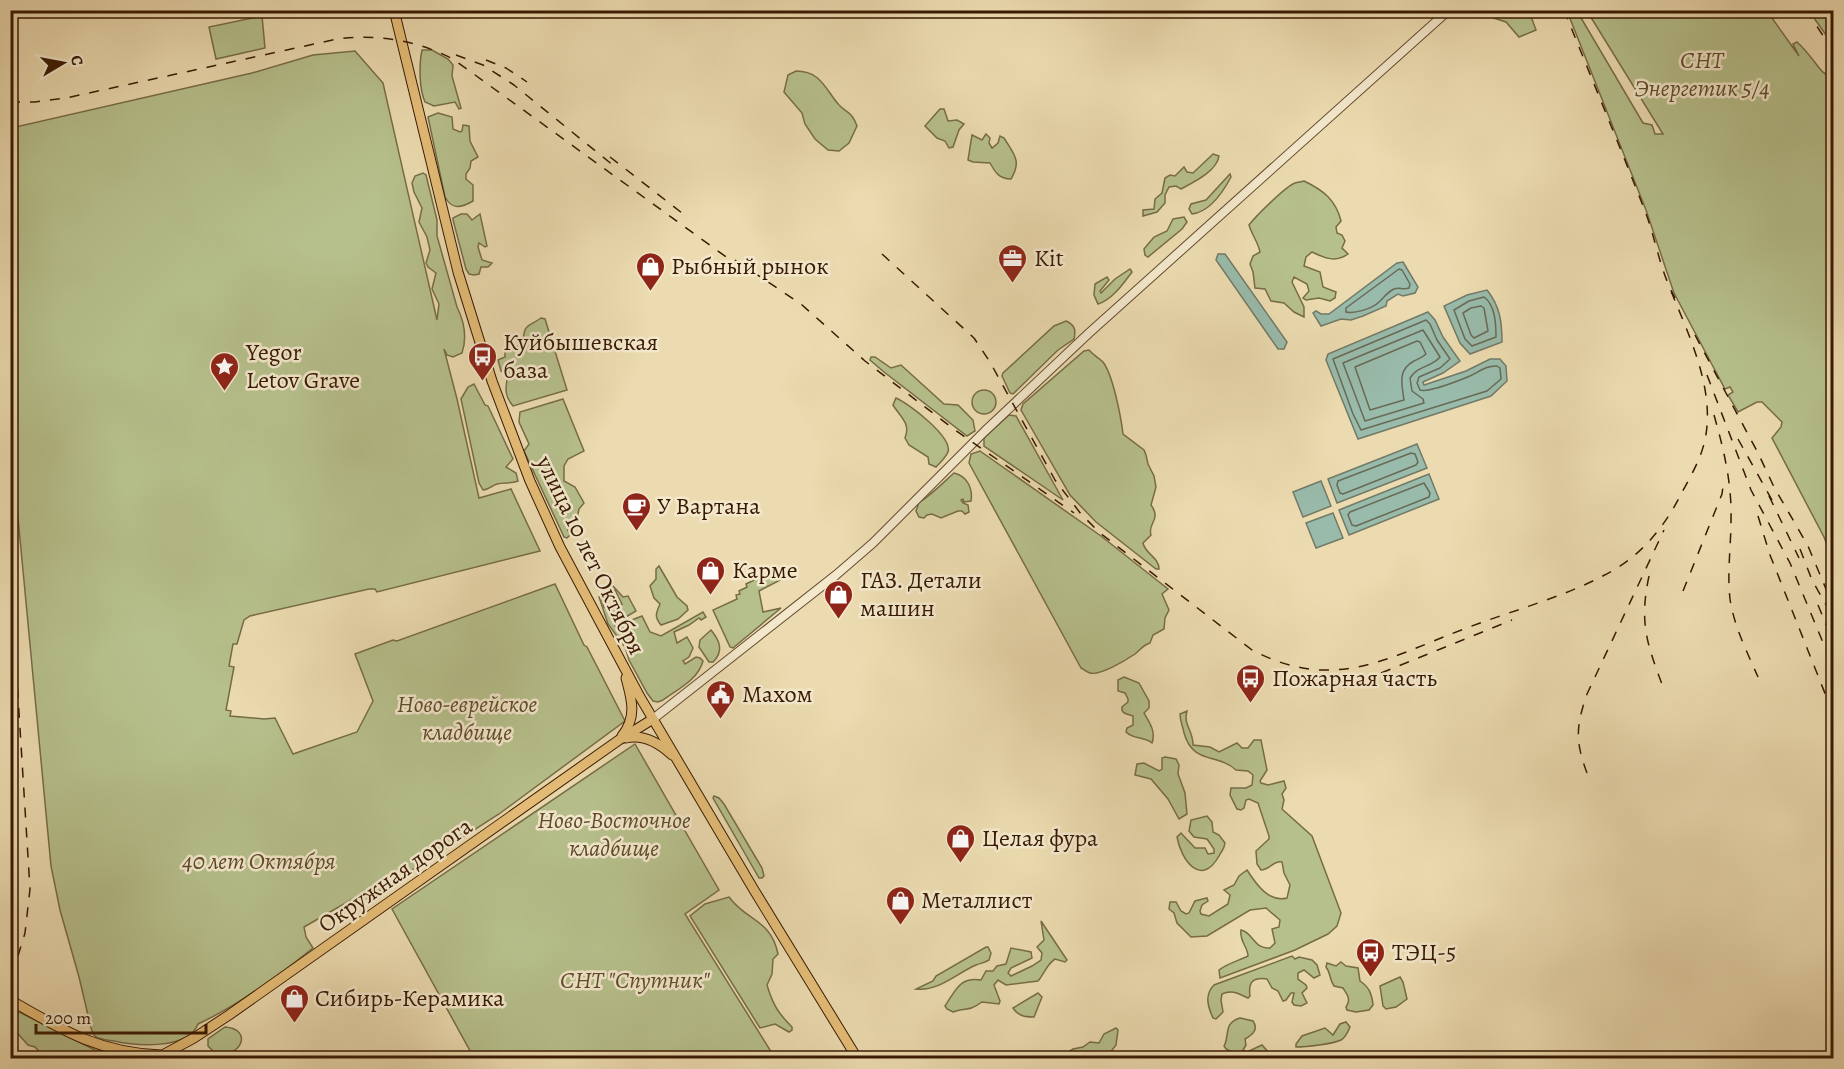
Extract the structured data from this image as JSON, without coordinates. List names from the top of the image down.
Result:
{
  "streets": {
    "main road": ["улица 10 лет Октября", "Окружная дорога"]
  },
  "crossings": [
    ["улица 10 лет Октября", "Окружная дорога"]
  ],
  "parks": [
    "СНТ Энергетик 5/4",
    "Ново-еврейское кладбище",
    "Ново-Восточное кладбище",
    "40 лет Октября",
    "СНТ \"Спутник\""
  ],
  "places": {
    "office": ["Kit"],
    "shop": [
      "Рыбный рынок",
      "Карме",
      "ГАЗ. Детали машин",
      "Целая фура",
      "Металлист",
      "Сибирь-Керамика"
    ],
    "bus stop": ["Куйбышевская база", "Пожарная часть", "ТЭЦ-5"],
    "place": ["Yegor Letov Grave"],
    "cafe": ["У Вартана"],
    "public building": ["Махом"]
  },
  "scale_bar": "200 m",
  "north": "right"
}
